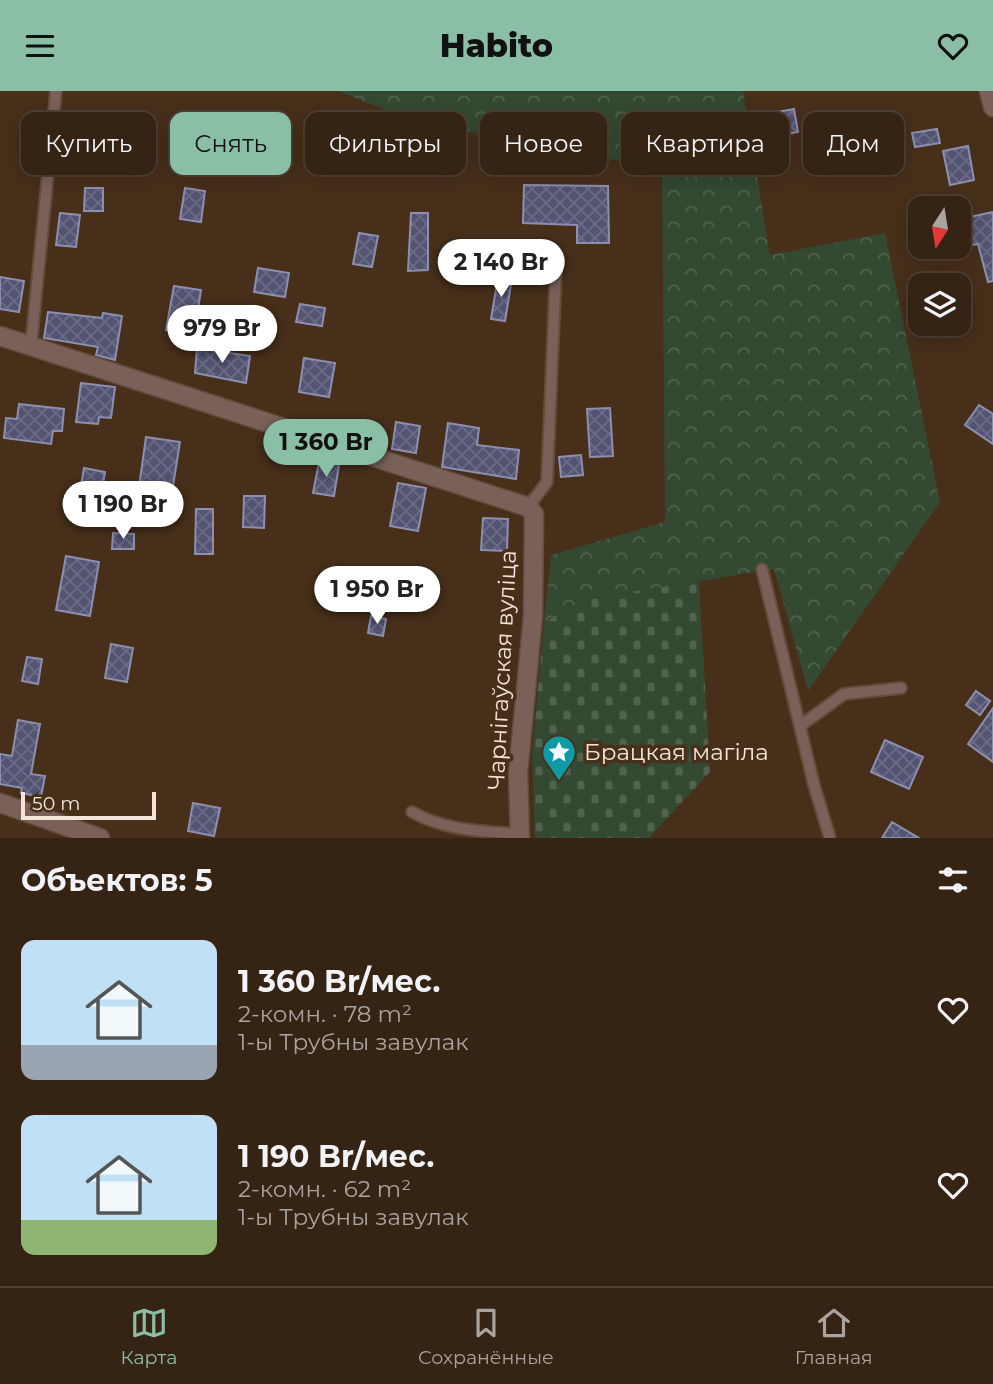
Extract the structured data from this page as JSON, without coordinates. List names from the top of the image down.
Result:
{
  "streets": {
    "street": ["Чарнігаўская вуліца"]
  },
  "places": {
    "place": ["Брацкая магіла"]
  },
  "scale_bar": "50 m",
  "north": "bottom",
  "page": {
    "header": "Habito",
    "chip": [
      "Купить",
      "Снять",
      "Фильтры",
      "Новое",
      "Квартира",
      "Дом"
    ],
    "price": [
      "2 140 Br",
      "979 Br",
      "1 360 Br",
      "1 190 Br",
      "1 950 Br"
    ],
    "scale": "50 m",
    "heading": "Объектов: 5",
    "list": [
      {
        "name": "1 360 Br/мес.",
        "note": "2-комн. · 78 m² · 1-ы Трубны завулак"
      },
      {
        "name": "1 190 Br/мес.",
        "note": "2-комн. · 62 m² · 1-ы Трубны завулак"
      }
    ],
    "tabs": ["Карта", "Сохранённые", "Главная"]
  }
}
